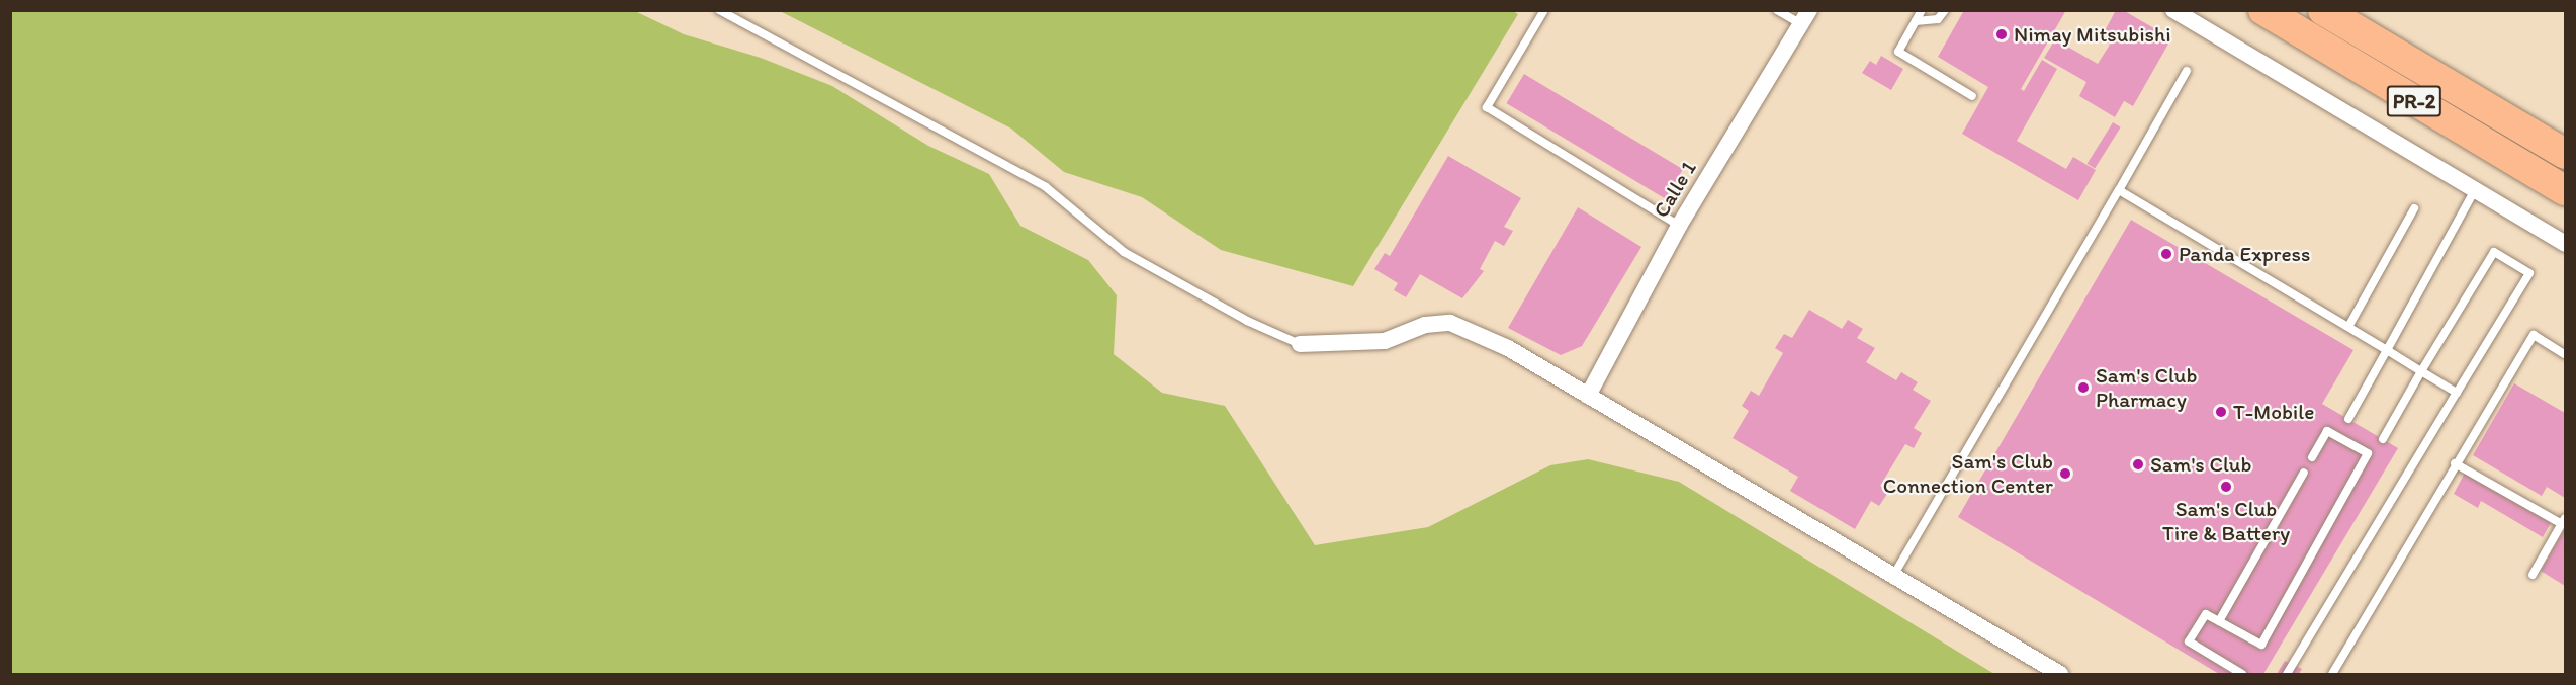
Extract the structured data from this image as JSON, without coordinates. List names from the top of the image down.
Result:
{
  "streets": {
    "highway": ["PR-2"],
    "street": ["Calle 1"]
  },
  "places": [
    "Nimay Mitsubishi",
    "Panda Express",
    "Sam's Club Pharmacy",
    "T-Mobile",
    "Sam's Club",
    "Sam's Club Connection Center",
    "Sam's Club Tire & Battery"
  ]
}
